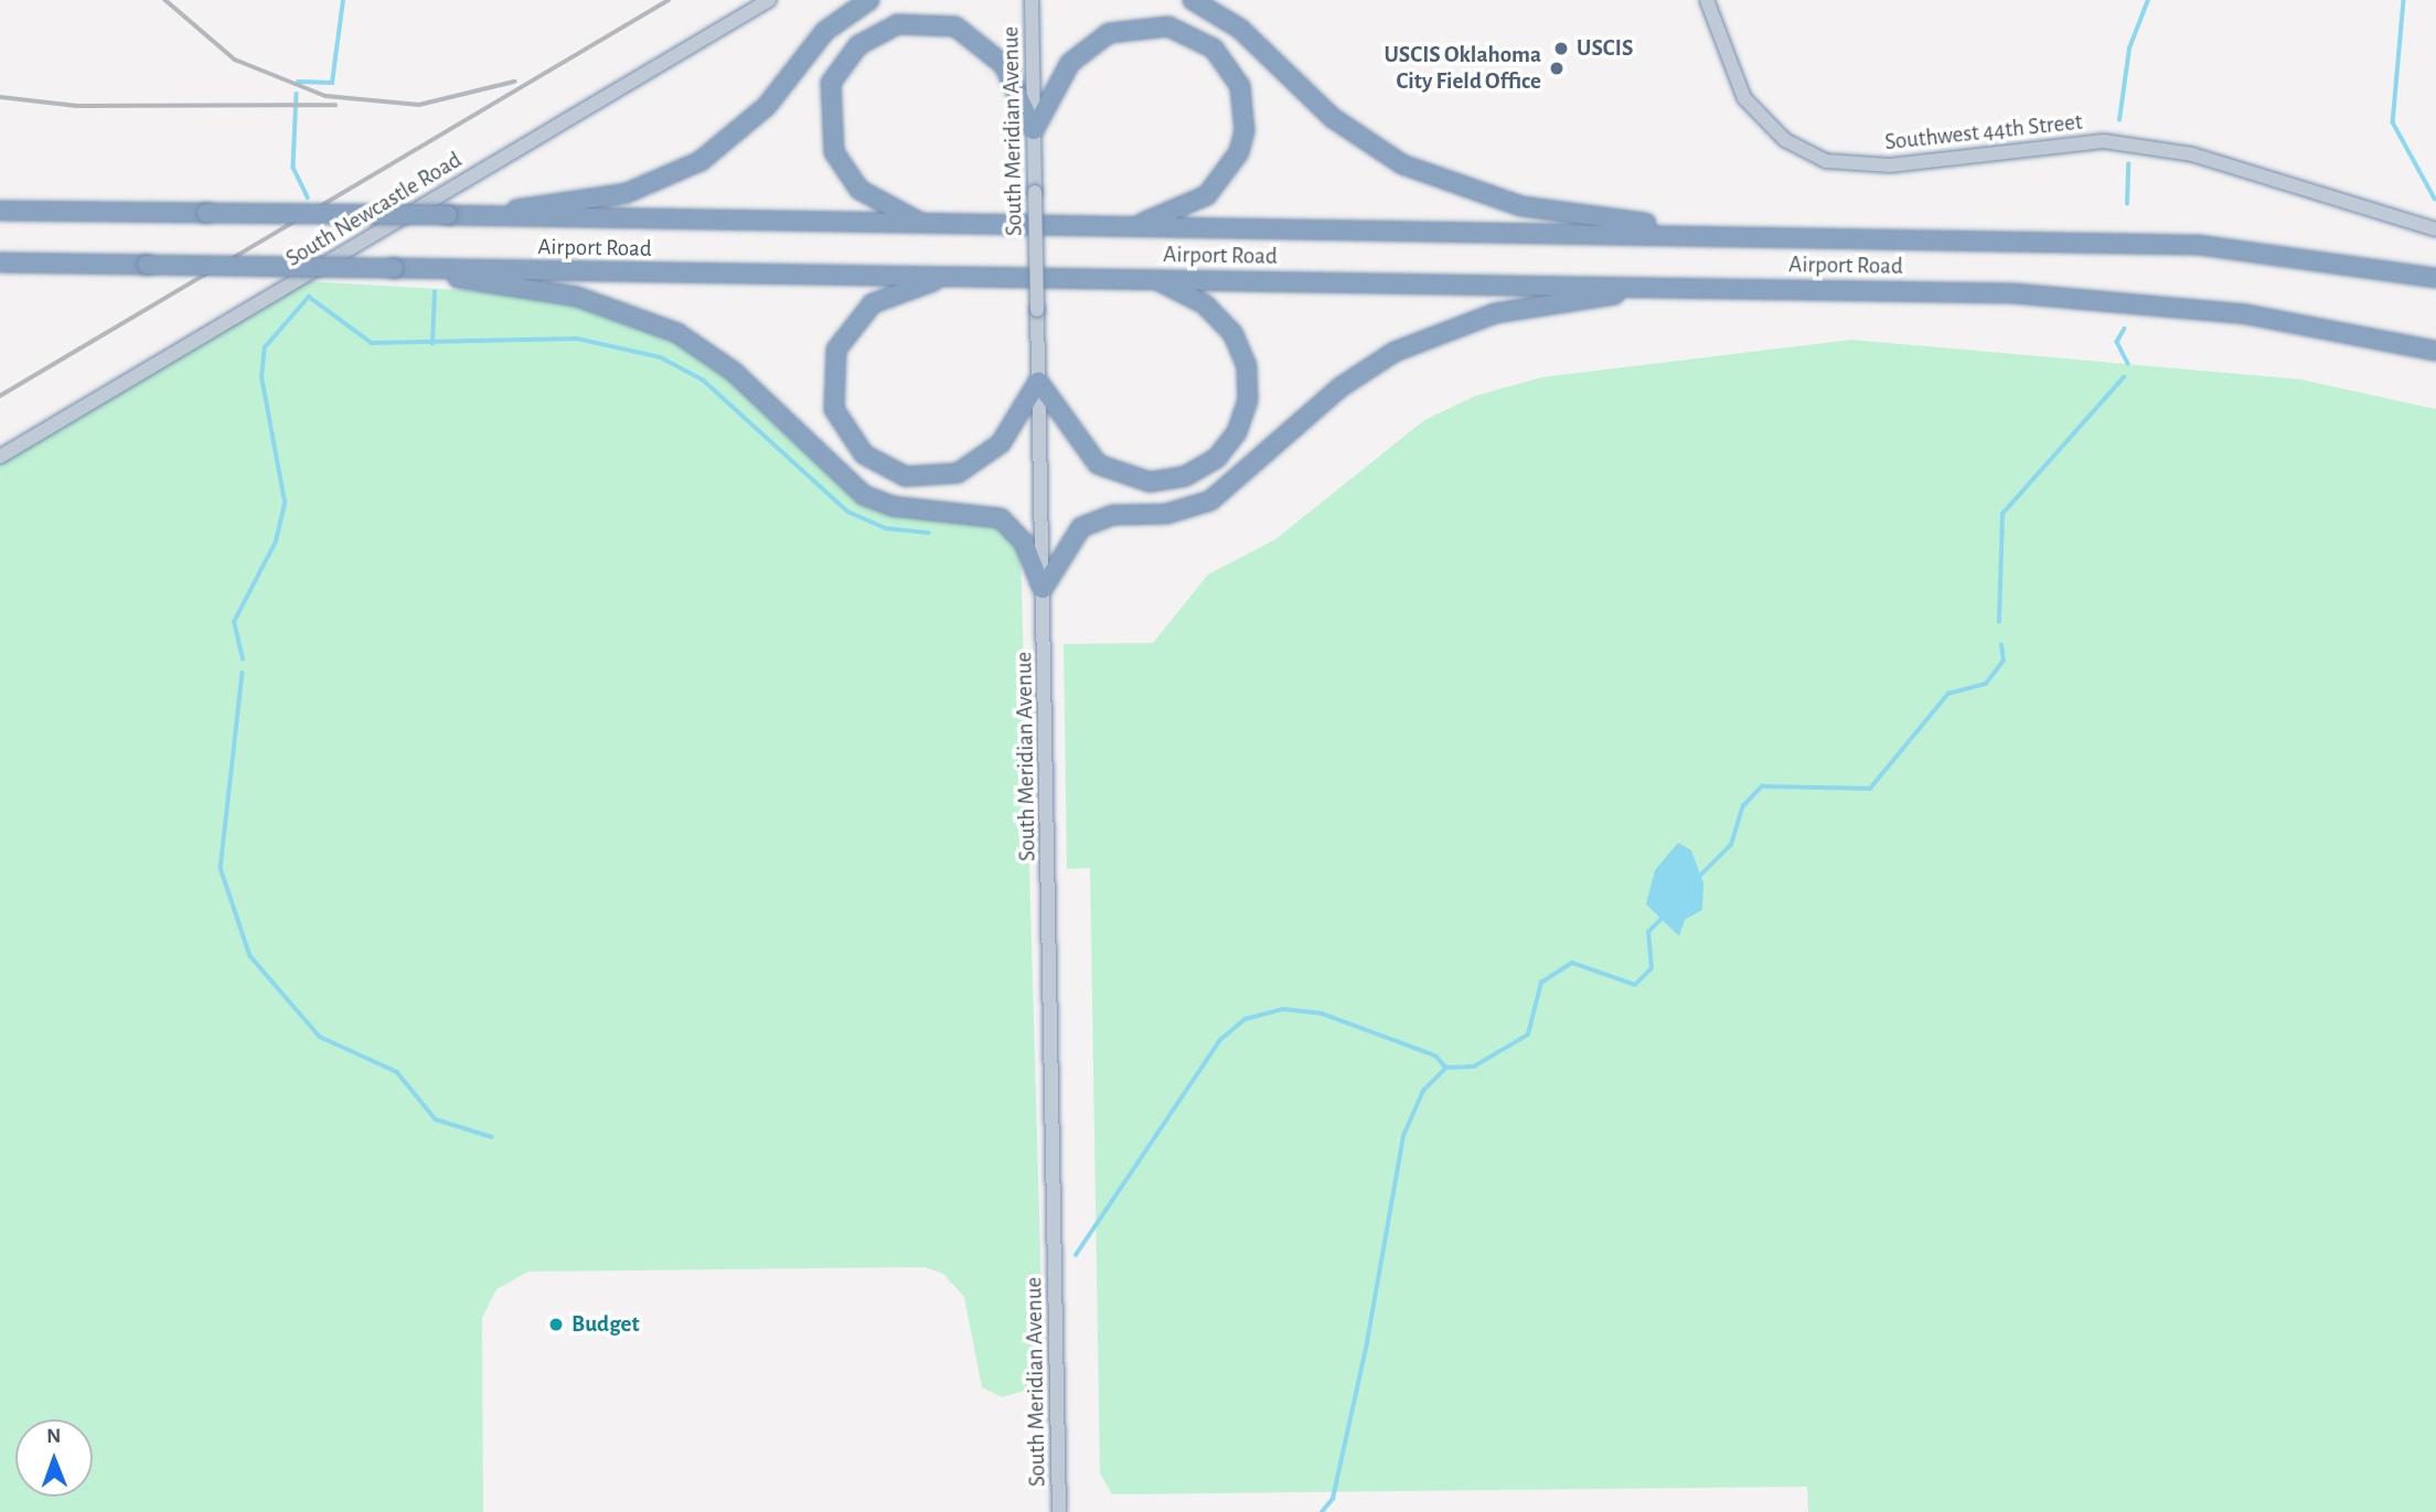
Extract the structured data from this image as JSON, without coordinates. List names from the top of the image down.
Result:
{
  "streets": {
    "highway": ["Airport Road"],
    "street": ["South Meridian Avenue", "Southwest 44th Street", "South Newcastle Road"]
  },
  "places": ["USCIS", "USCIS Oklahoma City Field Office", "Budget"],
  "north": "top"
}
